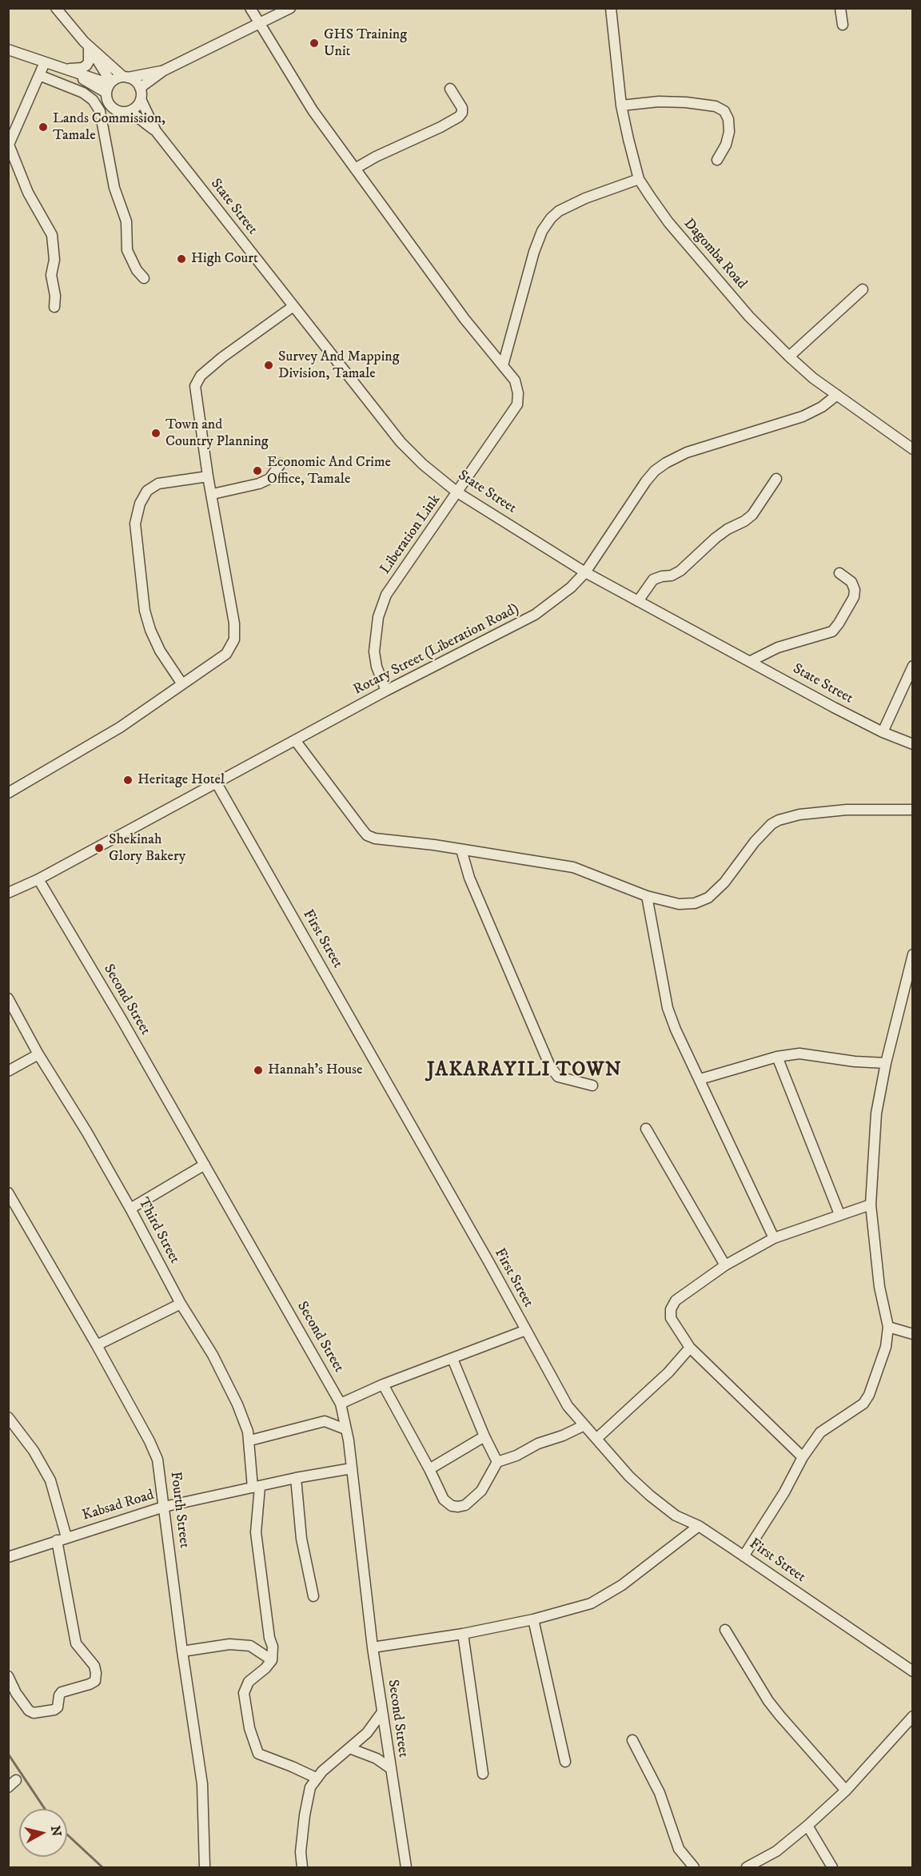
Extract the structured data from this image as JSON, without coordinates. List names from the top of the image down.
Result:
{
  "streets": {
    "street": [
      "State Street",
      "Dagomba Road",
      "Liberation Link",
      "Rotary Street (Liberation Road)",
      "First Street",
      "Second Street",
      "Third Street",
      "Kabsad Road",
      "Fourth Street"
    ]
  },
  "crossings": [
    ["State Street", "Liberation Link"],
    ["State Street", "Rotary Street (Liberation Road)"],
    ["Dagomba Road", "Rotary Street (Liberation Road)"],
    ["Liberation Link", "Rotary Street (Liberation Road)"],
    ["Rotary Street (Liberation Road)", "First Street"],
    ["Rotary Street (Liberation Road)", "Second Street"],
    ["Second Street", "Kabsad Road"],
    ["Third Street", "Kabsad Road"],
    ["Kabsad Road", "Fourth Street"]
  ],
  "districts": ["JAKARAYILI TOWN"],
  "places": [
    "GHS Training Unit",
    "Lands Commission, Tamale",
    "High Court",
    "Survey And Mapping Division, Tamale",
    "Town and Country Planning",
    "Economic And Crime Office, Tamale",
    "Heritage Hotel",
    "Shekinah Glory Bakery",
    "Hannah's House"
  ],
  "north": "right"
}
